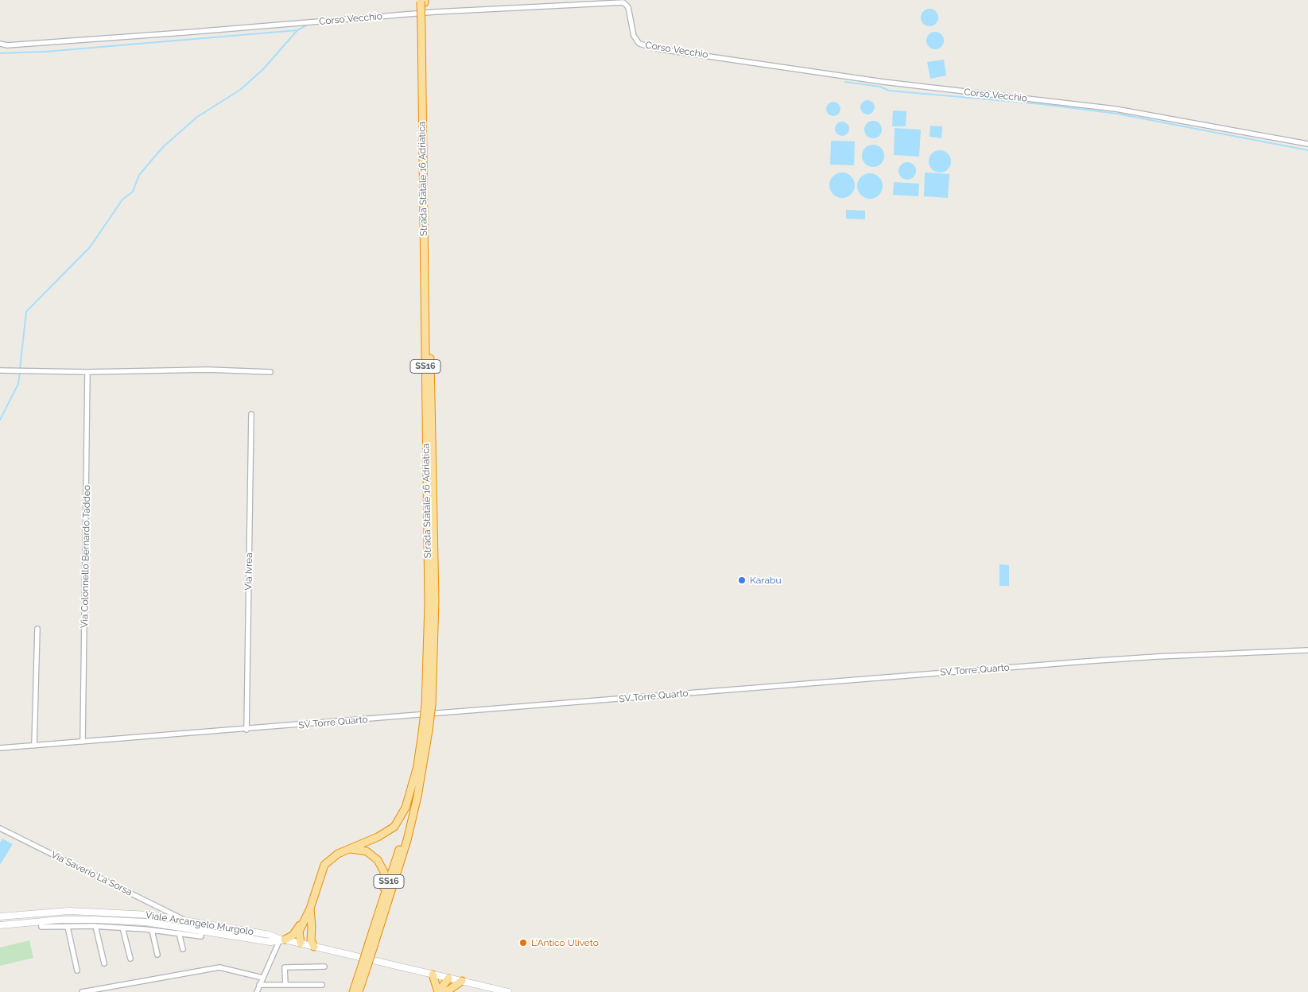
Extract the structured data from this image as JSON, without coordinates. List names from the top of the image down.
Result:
{
  "streets": {
    "highway": ["Strada Statale 16 Adriatica", "SS16"],
    "main road": ["Viale Arcangelo Murgolo"],
    "street": [
      "Corso Vecchio",
      "Via Colonnello Bernardo Taddeo",
      "Via Ivrea",
      "SV Torre Quarto",
      "Via Saverio La Sorsa"
    ]
  },
  "crossings": [
    ["Via Colonnello Bernardo Taddeo", "SV Torre Quarto"],
    ["Via Ivrea", "SV Torre Quarto"],
    ["Via Saverio La Sorsa", "Viale Arcangelo Murgolo"]
  ],
  "places": ["Karabu", "L'Antico Uliveto"]
}
